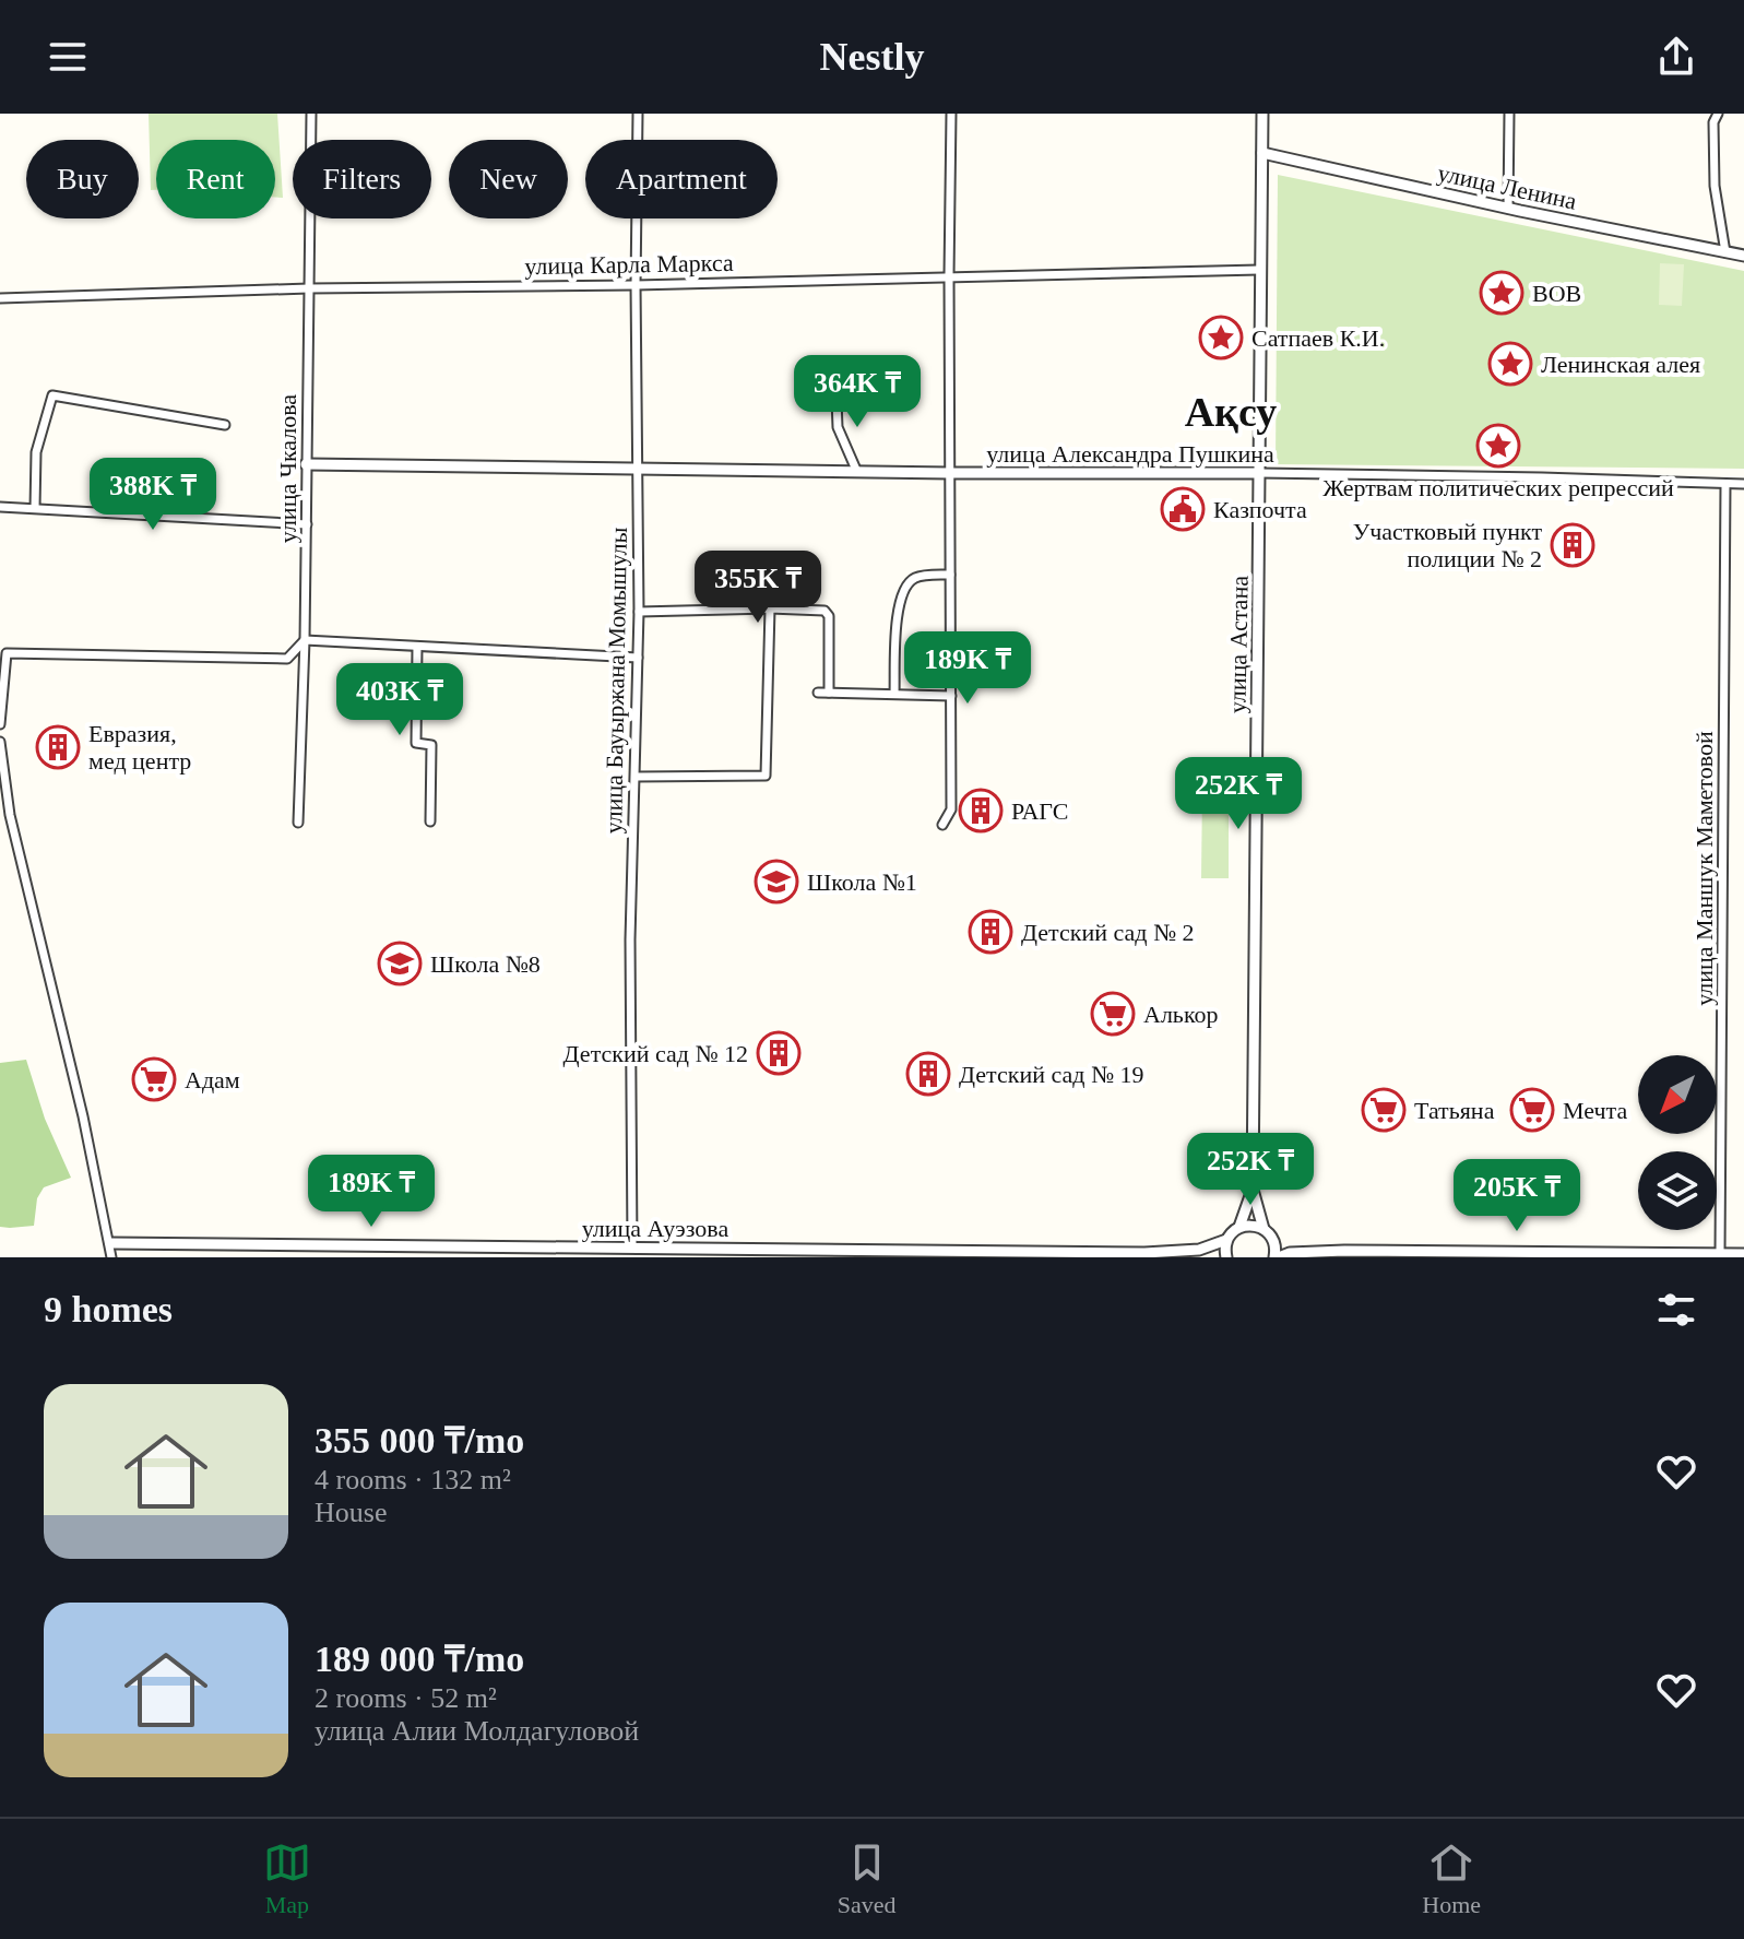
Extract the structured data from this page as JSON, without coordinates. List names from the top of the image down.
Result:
{
  "streets": {
    "street": [
      "улица Ленина",
      "улица Карла Маркса",
      "улица Александра Пушкина",
      "улица Чкалова",
      "улица Астана",
      "улица Бауыржана Момышулы",
      "улица Маншук Маметовой",
      "улица Ауэзова"
    ]
  },
  "crossings": [
    ["улица Ленина", "улица Астана"],
    ["улица Карла Маркса", "улица Чкалова"],
    ["улица Карла Маркса", "улица Астана"],
    ["улица Карла Маркса", "улица Бауыржана Момышулы"],
    ["улица Александра Пушкина", "улица Чкалова"],
    ["улица Александра Пушкина", "улица Астана"],
    ["улица Александра Пушкина", "улица Бауыржана Момышулы"],
    ["улица Александра Пушкина", "улица Маншук Маметовой"],
    ["улица Бауыржана Момышулы", "улица Ауэзова"]
  ],
  "districts": ["Ақсу"],
  "places": {
    "place": [
      "ВОВ",
      "Сатпаев К.И.",
      "Ленинская алея",
      "Жертвам политических репрессий"
    ],
    "public building": ["Казпочта"],
    "building": [
      "Участковый пункт полиции № 2",
      "Евразия, мед центр",
      "РАГС",
      "Детский сад № 2",
      "Детский сад № 12",
      "Детский сад № 19"
    ],
    "school or university": ["Школа №1", "Школа №8"],
    "supermarket": [
      "Алькор",
      "Адам",
      "Татьяна",
      "Мечта"
    ]
  },
  "north": "bottom left",
  "page": {
    "header": "Nestly",
    "chip": [
      "Buy",
      "Rent",
      "Filters",
      "New",
      "Apartment"
    ],
    "price": [
      "364K ₸",
      "388K ₸",
      "355K ₸",
      "189K ₸",
      "403K ₸",
      "252K ₸",
      "252K ₸",
      "189K ₸",
      "205K ₸"
    ],
    "heading": "9 homes",
    "list": [
      {
        "name": "355 000 ₸/mo",
        "note": "4 rooms · 132 m² · House"
      },
      {
        "name": "189 000 ₸/mo",
        "note": "2 rooms · 52 m² · улица Алии Молдагуловой"
      }
    ],
    "tabs": ["Map", "Saved", "Home"]
  }
}
